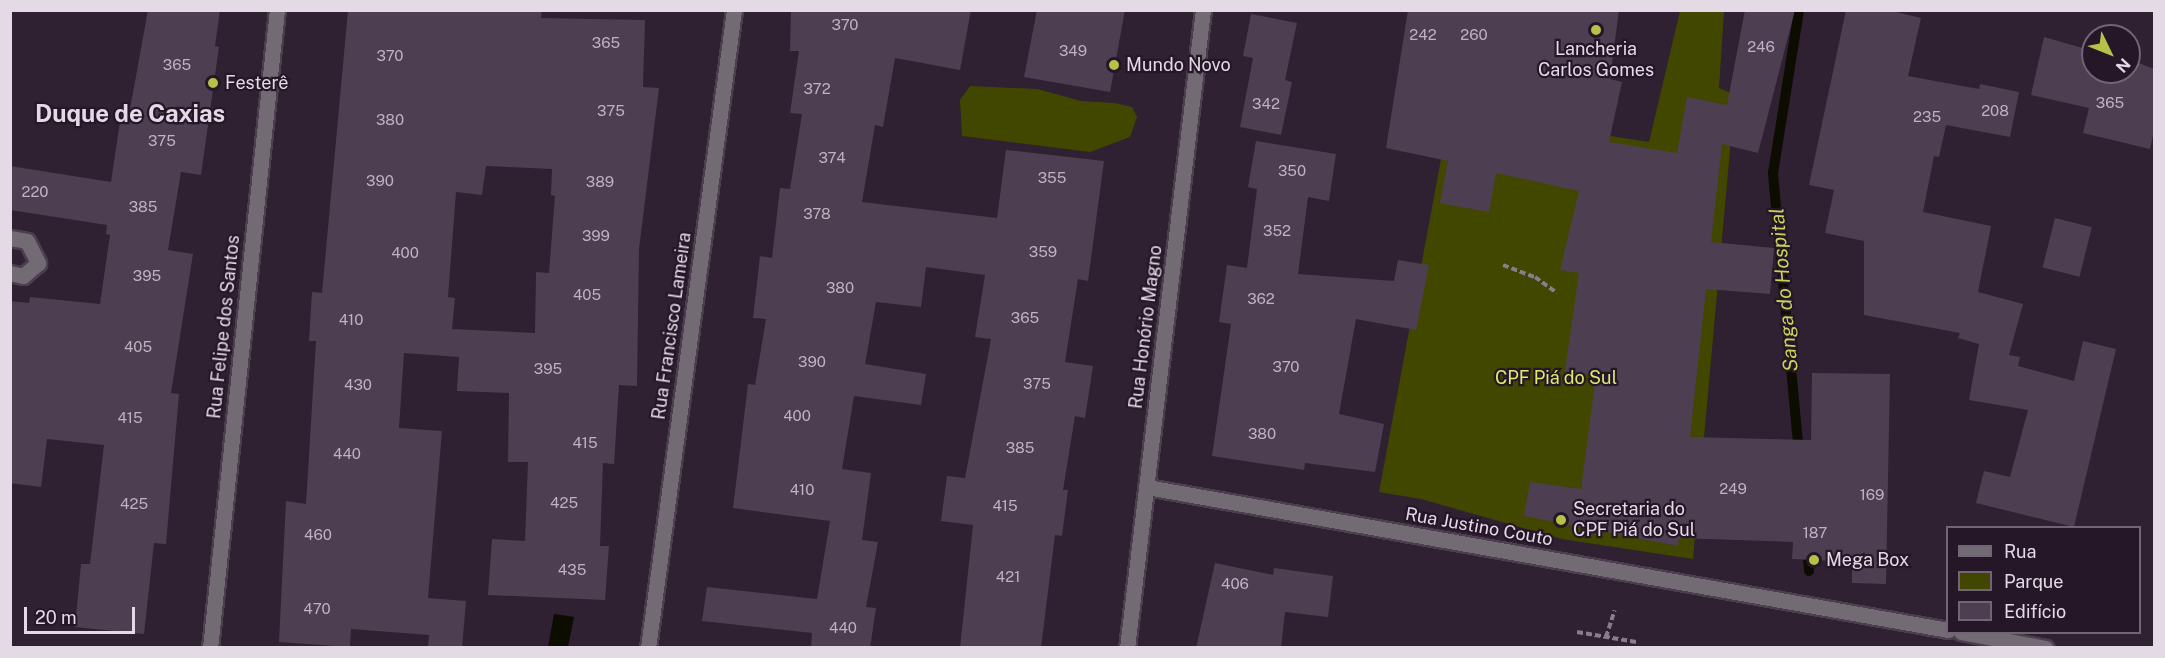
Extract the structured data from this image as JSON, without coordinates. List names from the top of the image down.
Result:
{
  "streets": {
    "street": [
      "Rua Francisco Lameira",
      "Rua Felipe dos Santos",
      "Rua Honório Magno",
      "Rua Justino Couto"
    ]
  },
  "crossings": [
    ["Rua Honório Magno", "Rua Justino Couto"]
  ],
  "districts": ["Duque de Caxias"],
  "water": ["Sanga do Hospital"],
  "parks": ["CPF Piá do Sul"],
  "places": [
    "Lancheria Carlos Gomes",
    "Mundo Novo",
    "Festerê",
    "Secretaria do CPF Piá do Sul",
    "Mega Box"
  ],
  "house_numbers": [
    "370",
    "242",
    "260",
    "365",
    "246",
    "349",
    "370",
    "365",
    "372",
    "365",
    "342",
    "375",
    "208",
    "235",
    "380",
    "375",
    "374",
    "350",
    "355",
    "390",
    "389",
    "220",
    "385",
    "378",
    "352",
    "399",
    "359",
    "400",
    "395",
    "380",
    "405",
    "362",
    "365",
    "410",
    "405",
    "390",
    "370",
    "395",
    "375",
    "430",
    "400",
    "415",
    "380",
    "415",
    "385",
    "440",
    "249",
    "410",
    "169",
    "425",
    "425",
    "415",
    "187",
    "460",
    "435",
    "421",
    "406",
    "470",
    "440"
  ],
  "legend": ["Rua", "Parque", "Edifício"],
  "scale_bar": "20 m",
  "north": "bottom right"
}
